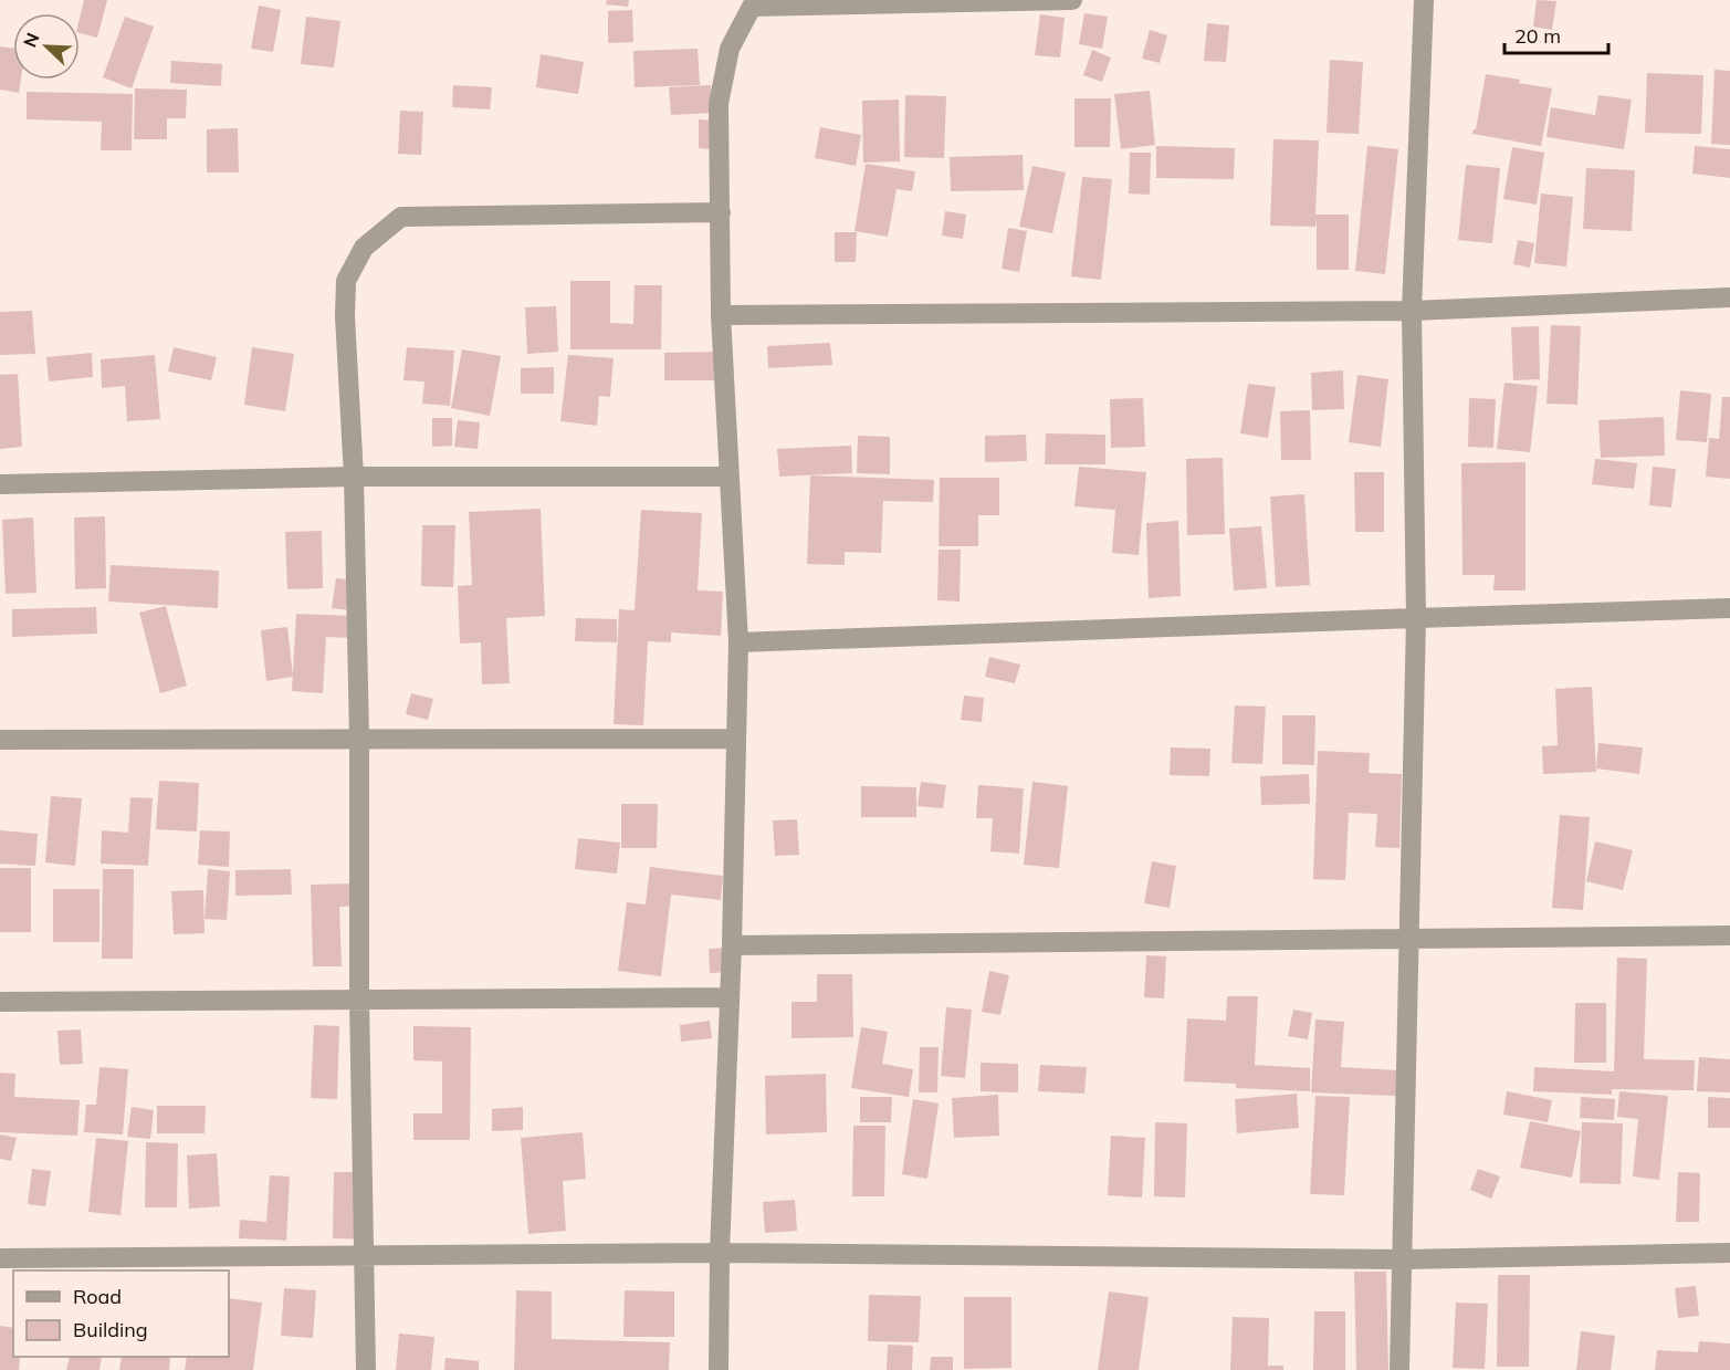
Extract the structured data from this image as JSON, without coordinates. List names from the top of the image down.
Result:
{
  "legend": ["Road", "Building"],
  "scale_bar": "20 m",
  "north": "top left"
}
